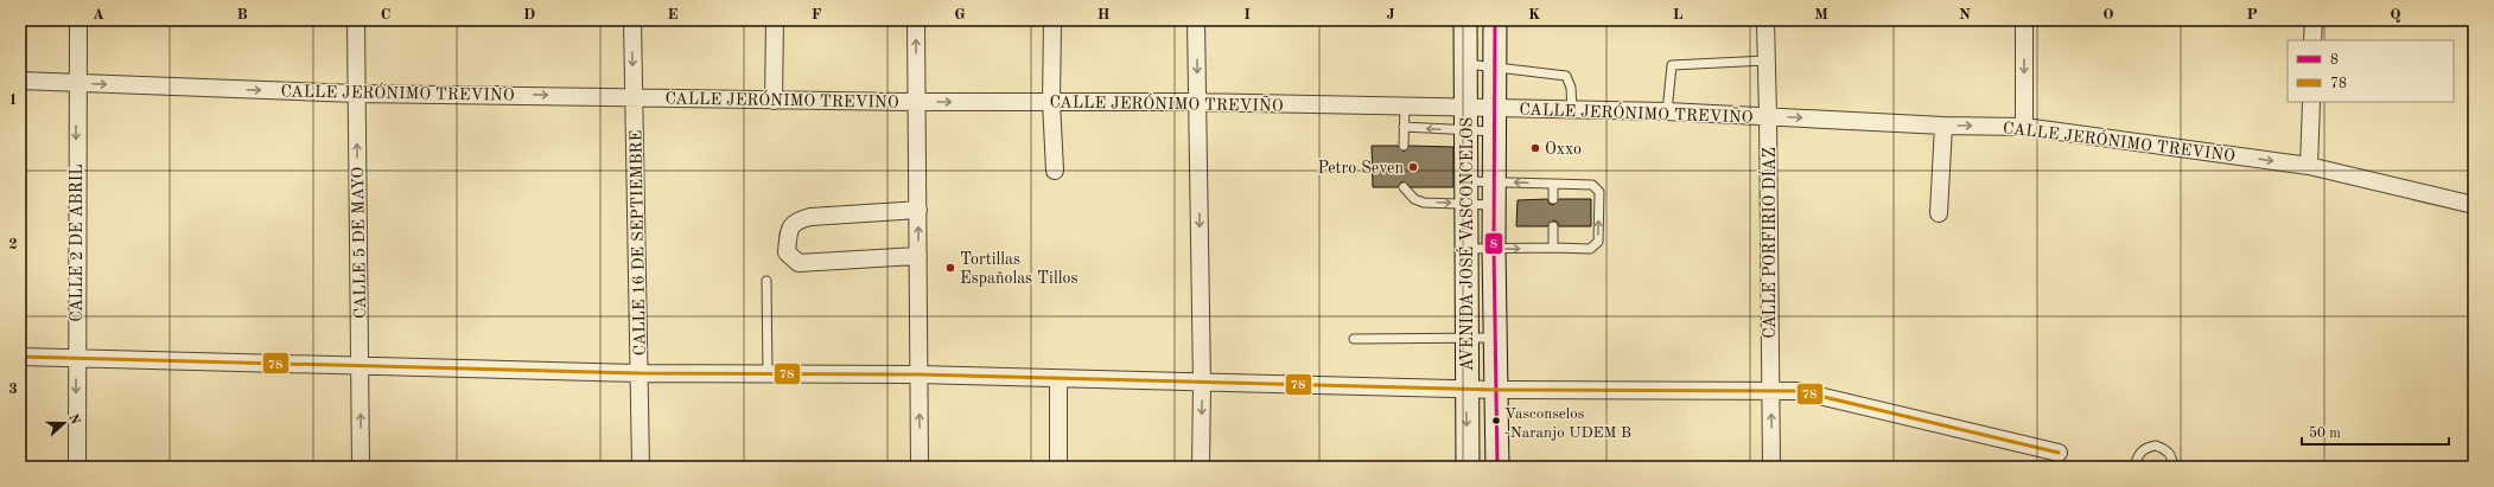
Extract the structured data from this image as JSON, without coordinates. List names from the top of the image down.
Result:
{
  "streets": {
    "main road": ["AVENIDA JOSÉ VASCONCELOS"],
    "street": [
      "CALLE JERÓNIMO TREVIÑO",
      "CALLE 2 DE ABRIL",
      "CALLE 5 DE MAYO",
      "CALLE 16 DE SEPTIEMBRE",
      "CALLE PORFIRIO DÍAZ"
    ]
  },
  "crossings": [
    ["CALLE JERÓNIMO TREVIÑO", "CALLE 2 DE ABRIL"],
    ["CALLE JERÓNIMO TREVIÑO", "CALLE 5 DE MAYO"],
    ["CALLE JERÓNIMO TREVIÑO", "CALLE 16 DE SEPTIEMBRE"],
    ["CALLE JERÓNIMO TREVIÑO", "CALLE PORFIRIO DÍAZ"],
    ["CALLE JERÓNIMO TREVIÑO", "AVENIDA JOSÉ VASCONCELOS"]
  ],
  "one_way": ["CALLE JERÓNIMO TREVIÑO", "CALLE 2 DE ABRIL", "CALLE 5 DE MAYO"],
  "places": [
    "Oxxo",
    "Petro Seven",
    "Tortillas Españolas Tillos",
    "Vasconselos -Naranjo UDEM B"
  ],
  "lines": ["transit line 8", "transit line 78"],
  "legend": ["8", "78"],
  "scale_bar": "50 m",
  "north": "right",
  "grid": {
    "columns": [
      "A",
      "B",
      "C",
      "D",
      "E",
      "F",
      "G",
      "H",
      "I",
      "J",
      "K",
      "L",
      "M",
      "N",
      "O",
      "P",
      "Q"
    ],
    "rows": ["1", "2", "3"]
  }
}
